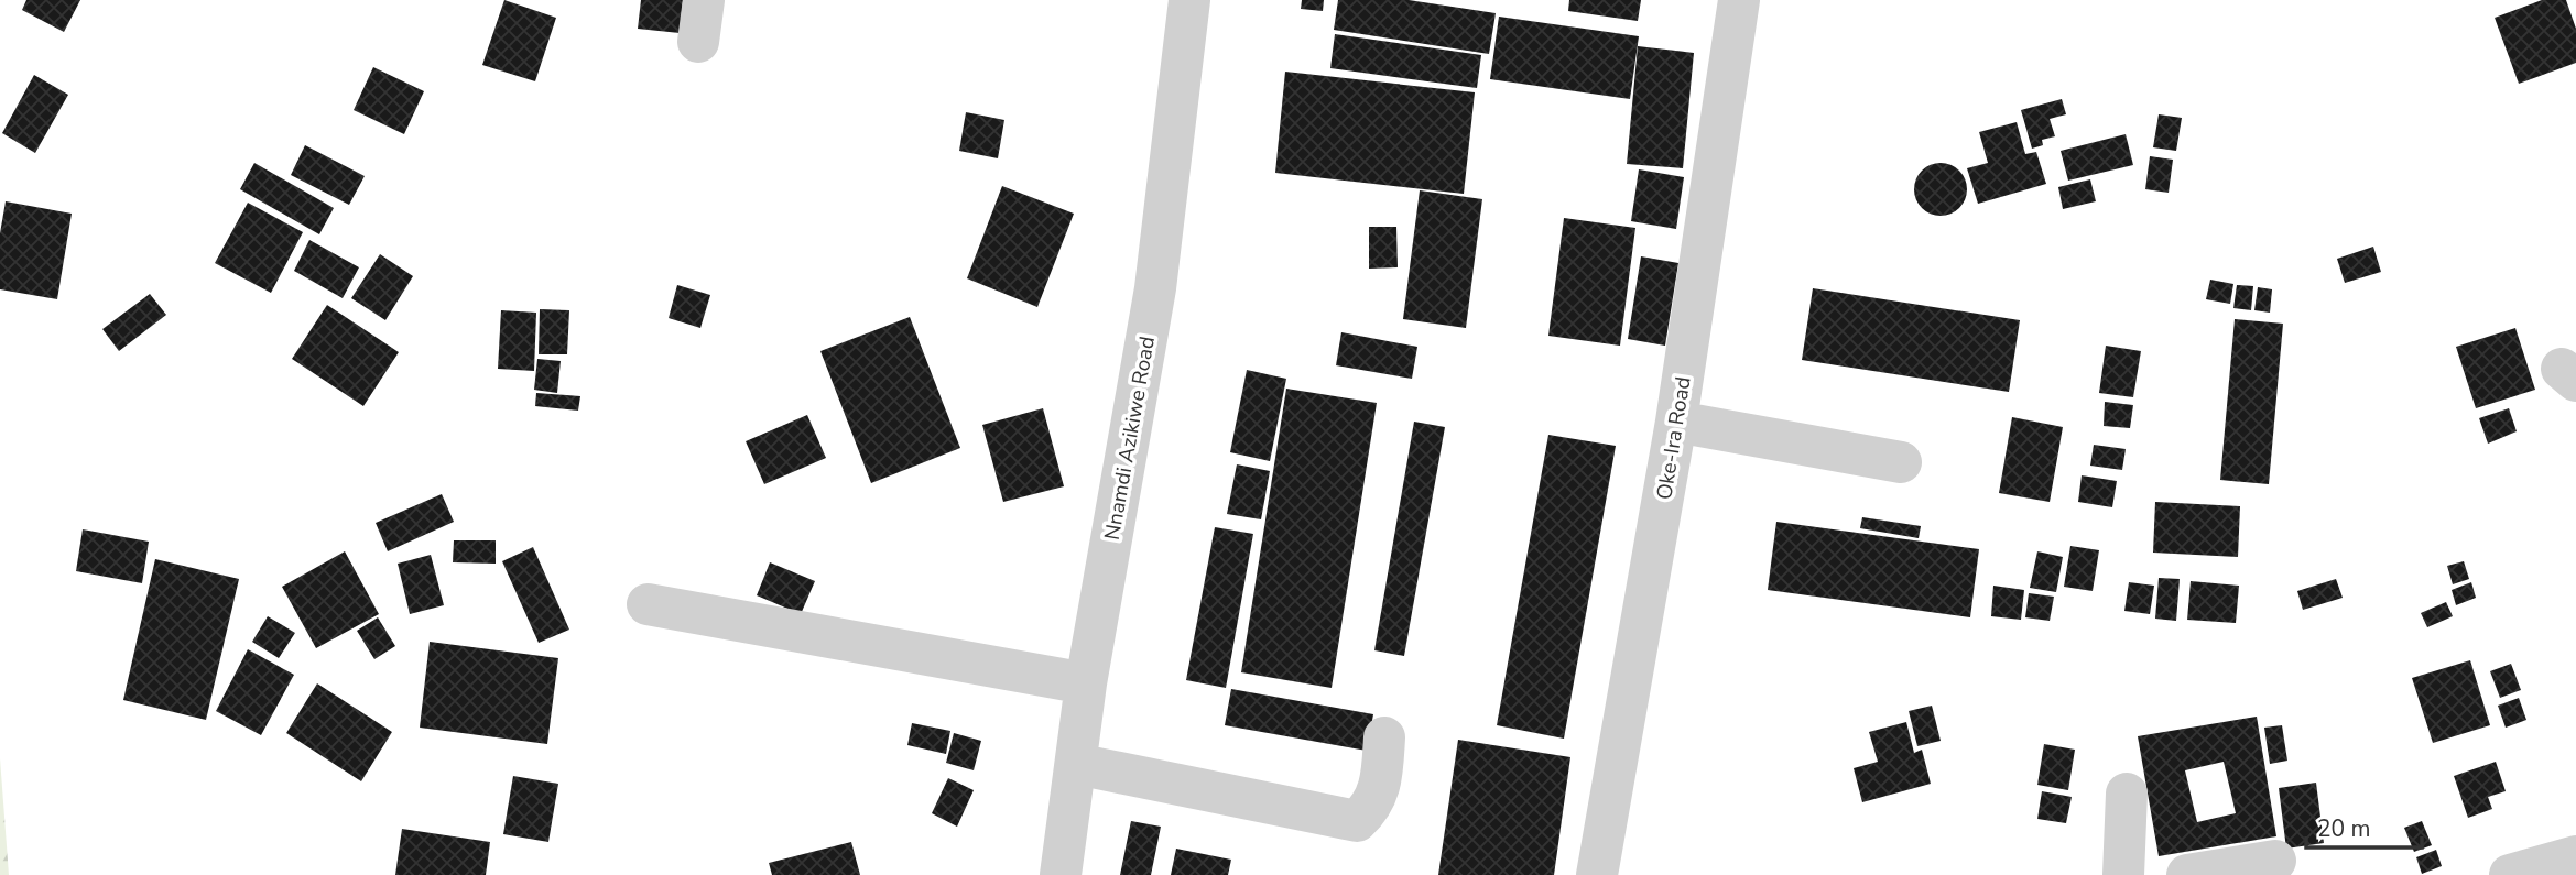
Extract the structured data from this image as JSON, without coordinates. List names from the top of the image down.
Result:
{
  "streets": {
    "street": ["Nnamdi Azikiwe Road", "Oke-Ira Road"]
  },
  "scale_bar": "20 m"
}
